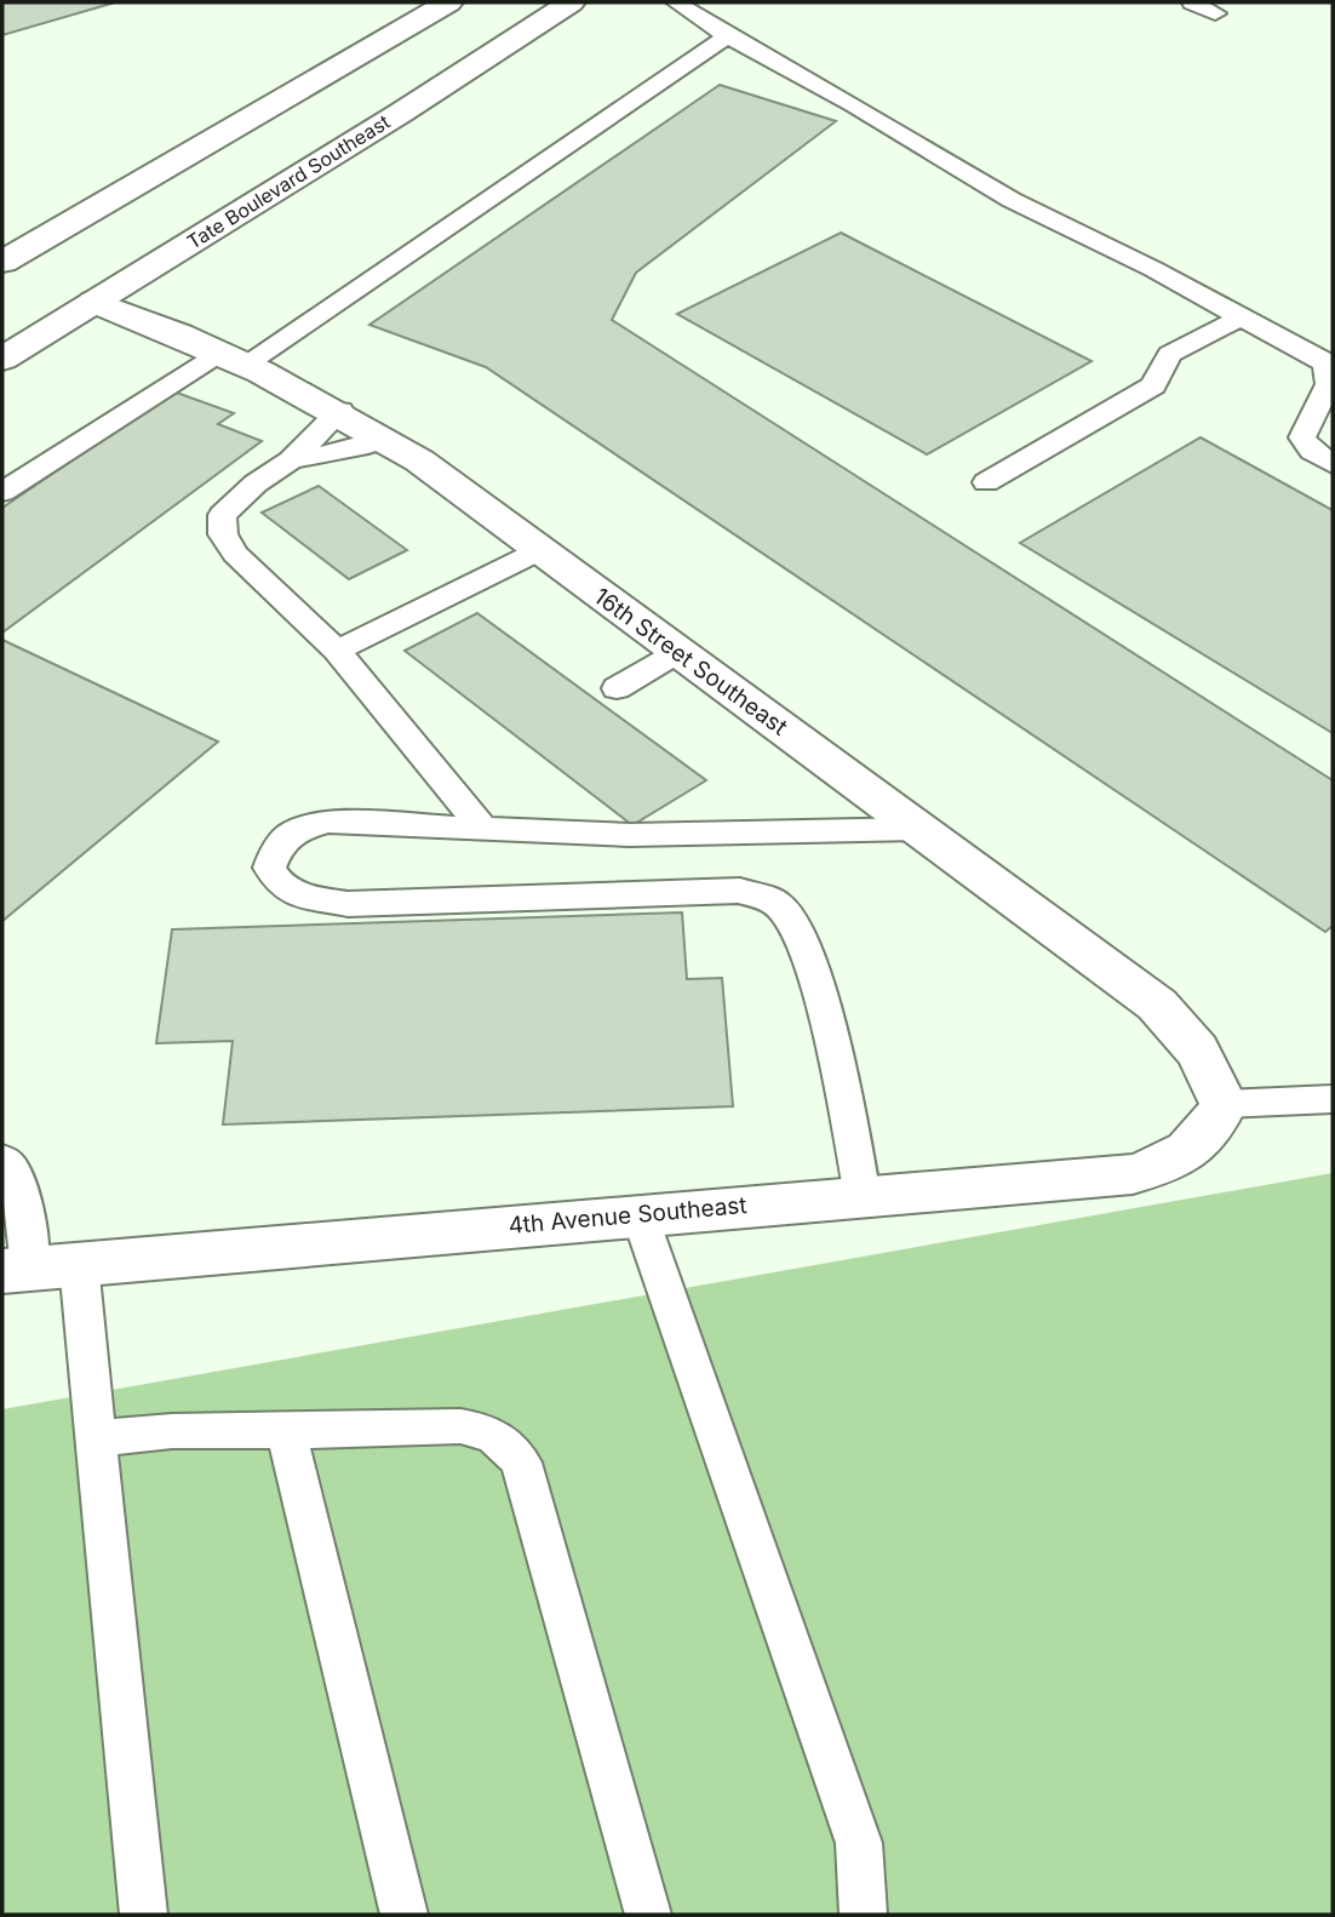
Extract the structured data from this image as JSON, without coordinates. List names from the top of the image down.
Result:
{
  "streets": {
    "street": ["Tate Boulevard Southeast", "16th Street Southeast", "4th Avenue Southeast"]
  },
  "crossings": [
    ["Tate Boulevard Southeast", "16th Street Southeast"],
    ["16th Street Southeast", "4th Avenue Southeast"]
  ]
}
